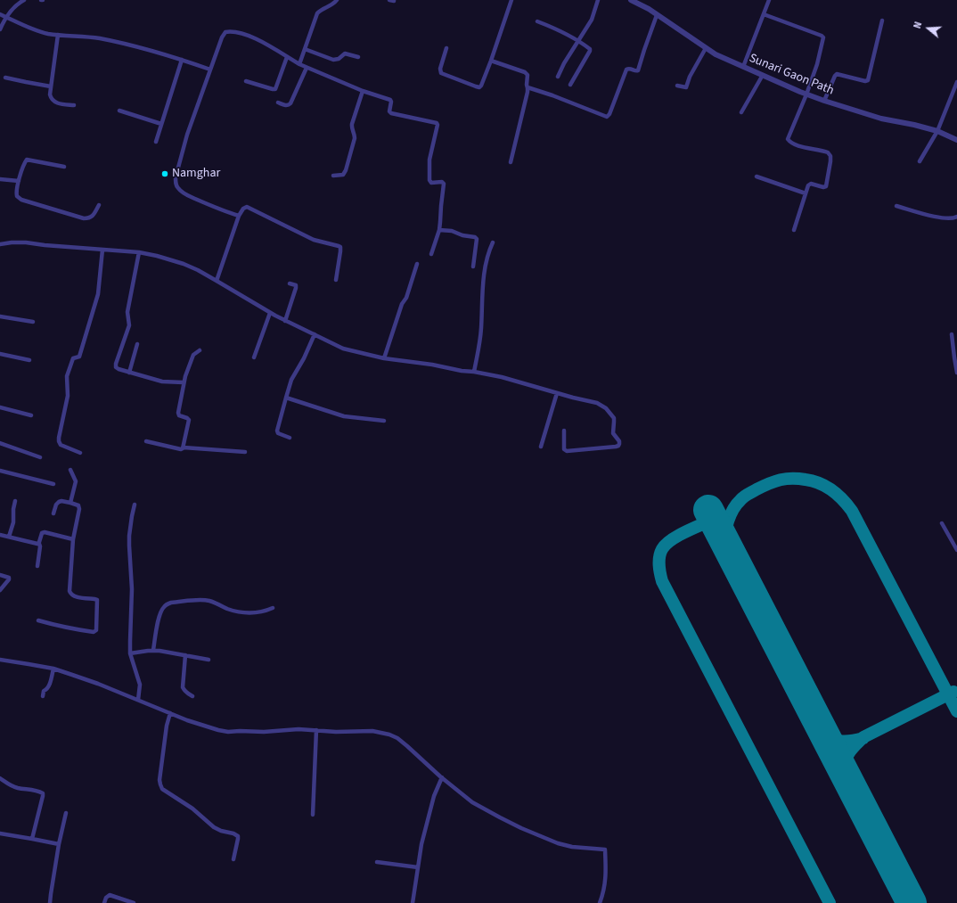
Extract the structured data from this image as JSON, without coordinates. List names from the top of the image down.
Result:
{
  "streets": {
    "street": ["Sunari Gaon Path"]
  },
  "places": ["Namghar"],
  "north": "left"
}
